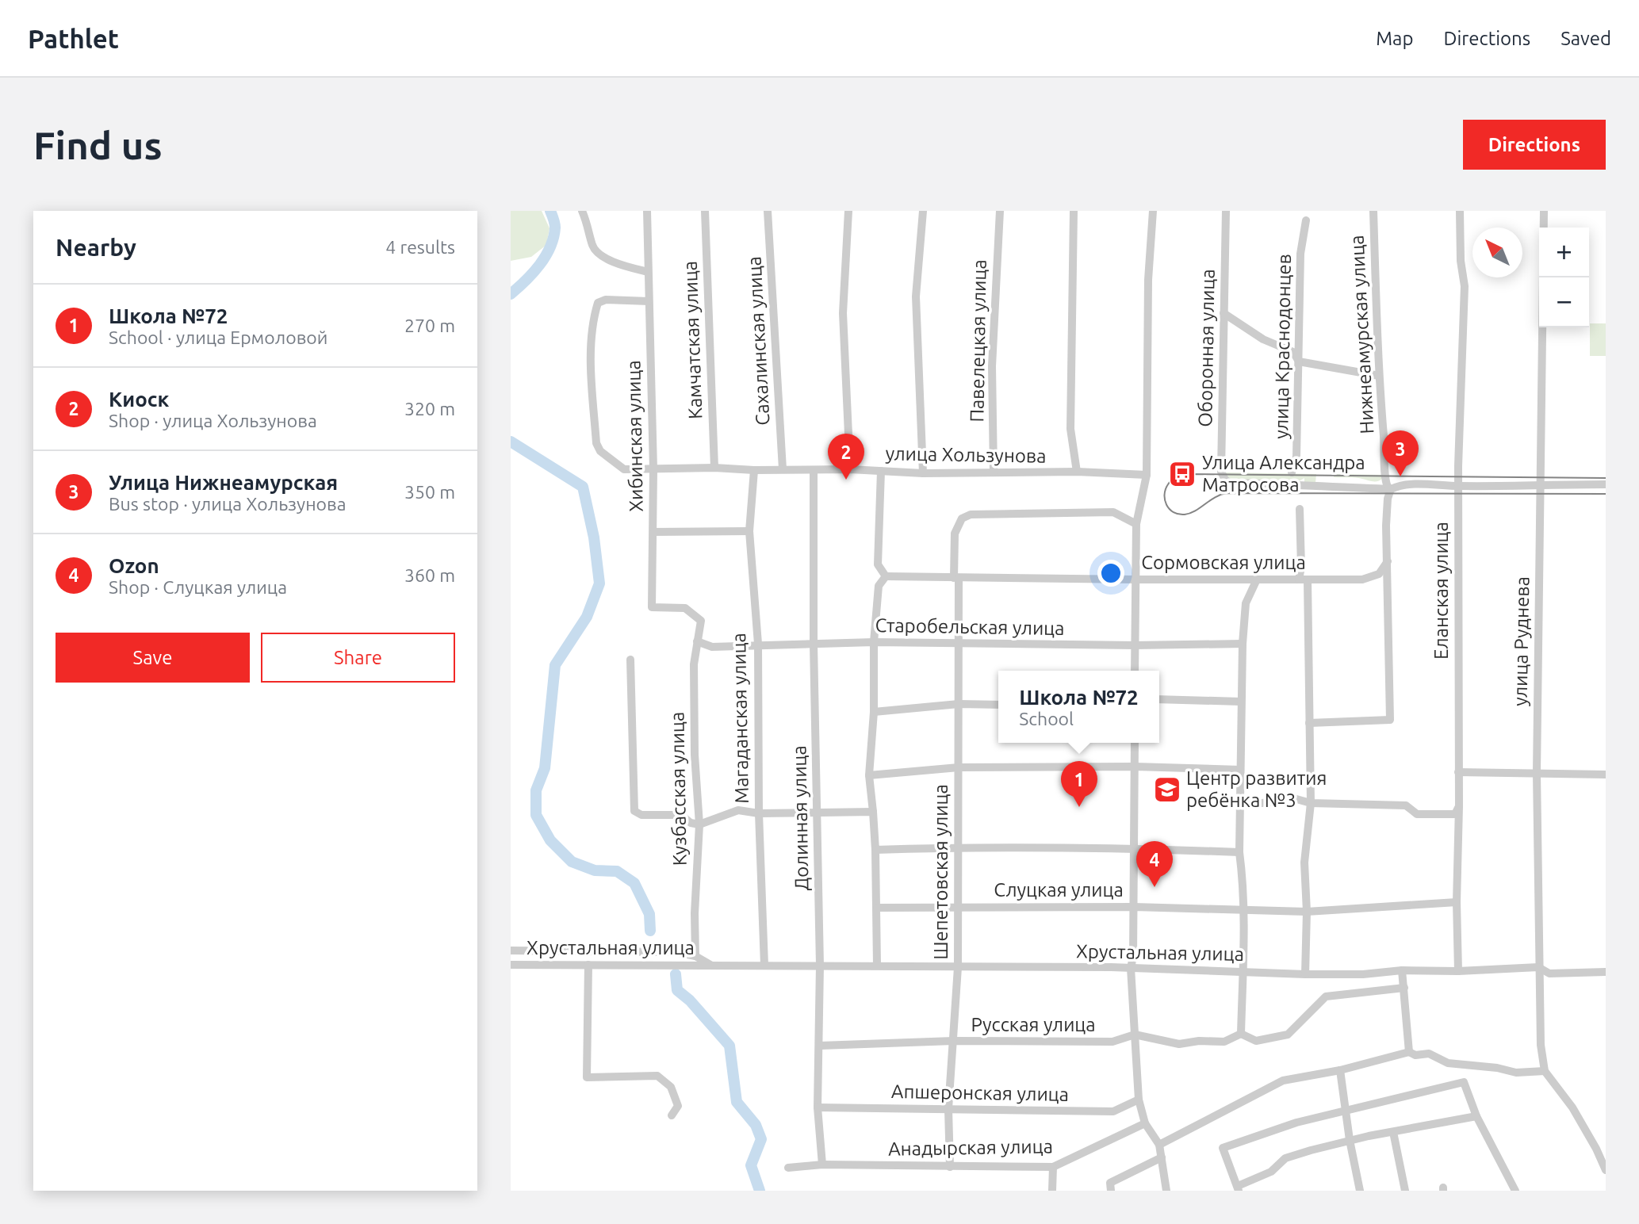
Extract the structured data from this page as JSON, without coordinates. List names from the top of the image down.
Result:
{
  "streets": {
    "street": [
      "Нижнеамурская улица",
      "Камчатская улица",
      "Сахалинская улица",
      "Павелецкая улица",
      "улица Краснодонцев",
      "Оборонная улица",
      "Хибинская улица",
      "улица Хользунова",
      "Сормовская улица",
      "Еланская улица",
      "Старобельская улица",
      "улица Руднева",
      "Магаданская улица",
      "Кузбасская улица",
      "Долинная улица",
      "Шепетовская улица",
      "Слуцкая улица",
      "Хрустальная улица",
      "Русская улица",
      "Апшеронская улица",
      "Анадырская улица"
    ]
  },
  "crossings": [
    ["Нижнеамурская улица", "Оборонная улица"],
    ["Нижнеамурская улица", "Сормовская улица"],
    ["Камчатская улица", "улица Хользунова"],
    ["Сахалинская улица", "улица Хользунова"],
    ["Павелецкая улица", "улица Хользунова"],
    ["Хибинская улица", "улица Хользунова"],
    ["Хибинская улица", "Кузбасская улица"],
    ["улица Хользунова", "Магаданская улица"],
    ["улица Хользунова", "Долинная улица"],
    ["Сормовская улица", "Шепетовская улица"],
    ["Еланская улица", "Слуцкая улица"],
    ["Еланская улица", "Хрустальная улица"],
    ["Старобельская улица", "Магаданская улица"],
    ["Старобельская улица", "Кузбасская улица"],
    ["Старобельская улица", "Долинная улица"],
    ["Старобельская улица", "Шепетовская улица"],
    ["улица Руднева", "Хрустальная улица"],
    ["Магаданская улица", "Хрустальная улица"],
    ["Кузбасская улица", "Хрустальная улица"],
    ["Долинная улица", "Хрустальная улица"],
    ["Долинная улица", "Русская улица"],
    ["Долинная улица", "Апшеронская улица"],
    ["Долинная улица", "Анадырская улица"],
    ["Шепетовская улица", "Слуцкая улица"],
    ["Шепетовская улица", "Хрустальная улица"],
    ["Шепетовская улица", "Русская улица"],
    ["Шепетовская улица", "Апшеронская улица"],
    ["Шепетовская улица", "Анадырская улица"]
  ],
  "places": {
    "bus stop": ["Улица Александра Матросова"],
    "school or university": ["Центр развития ребёнка №3"]
  },
  "north": "top left",
  "page": {
    "header": "Pathlet",
    "nav": ["Map", "Directions", "Saved"],
    "buttons": [
      "Directions",
      ["Save", "Share"]
    ],
    "title": "Find us",
    "heading": ["Nearby", "4 results"],
    "map_buttons": ["+", "−"],
    "list": [
      {
        "mark": "1",
        "name": "Школа №72",
        "note": "School · улица Ермоловой",
        "value": "270 m"
      },
      {
        "mark": "2",
        "name": "Киоск",
        "note": "Shop · улица Хользунова",
        "value": "320 m"
      },
      {
        "mark": "3",
        "name": "Улица Нижнеамурская",
        "note": "Bus stop · улица Хользунова",
        "value": "350 m"
      },
      {
        "mark": "4",
        "name": "Ozon",
        "note": "Shop · Слуцкая улица",
        "value": "360 m"
      }
    ],
    "pins": [
      "3",
      "2",
      "1",
      "4"
    ],
    "popup": ["Школа №72", "School"]
  }
}
